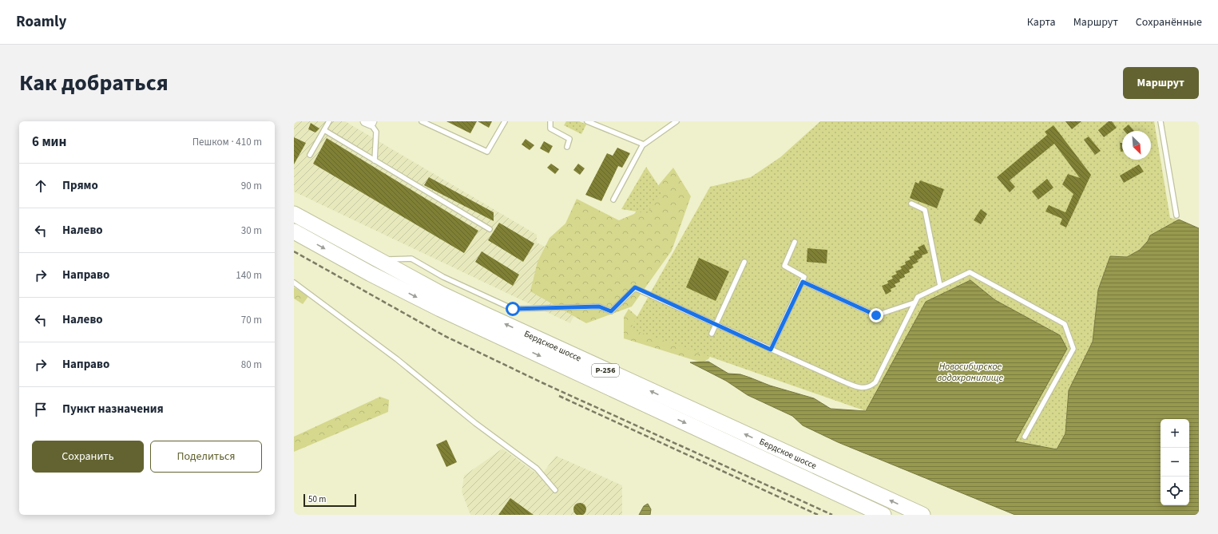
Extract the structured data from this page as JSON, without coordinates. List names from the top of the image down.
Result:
{
  "streets": {
    "highway": ["Бердское шоссе", "Р-256"]
  },
  "water": ["Новосибирское водохранилище"],
  "scale_bar": "50 m",
  "north": "bottom right",
  "page": {
    "header": "Roamly",
    "nav": ["Карта", "Маршрут", "Сохранённые"],
    "title": "Как добраться",
    "buttons": [
      "Маршрут",
      ["Сохранить", "Поделиться"]
    ],
    "heading": ["6 мин", "Пешком · 410 m"],
    "list": [
      ["Прямо", "90 m"],
      ["Налево", "30 m"],
      ["Направо", "140 m"],
      ["Налево", "70 m"],
      ["Направо", "80 m"],
      "Пункт назначения"
    ],
    "map_buttons": ["+", "−"],
    "scale": "50 m"
  }
}
